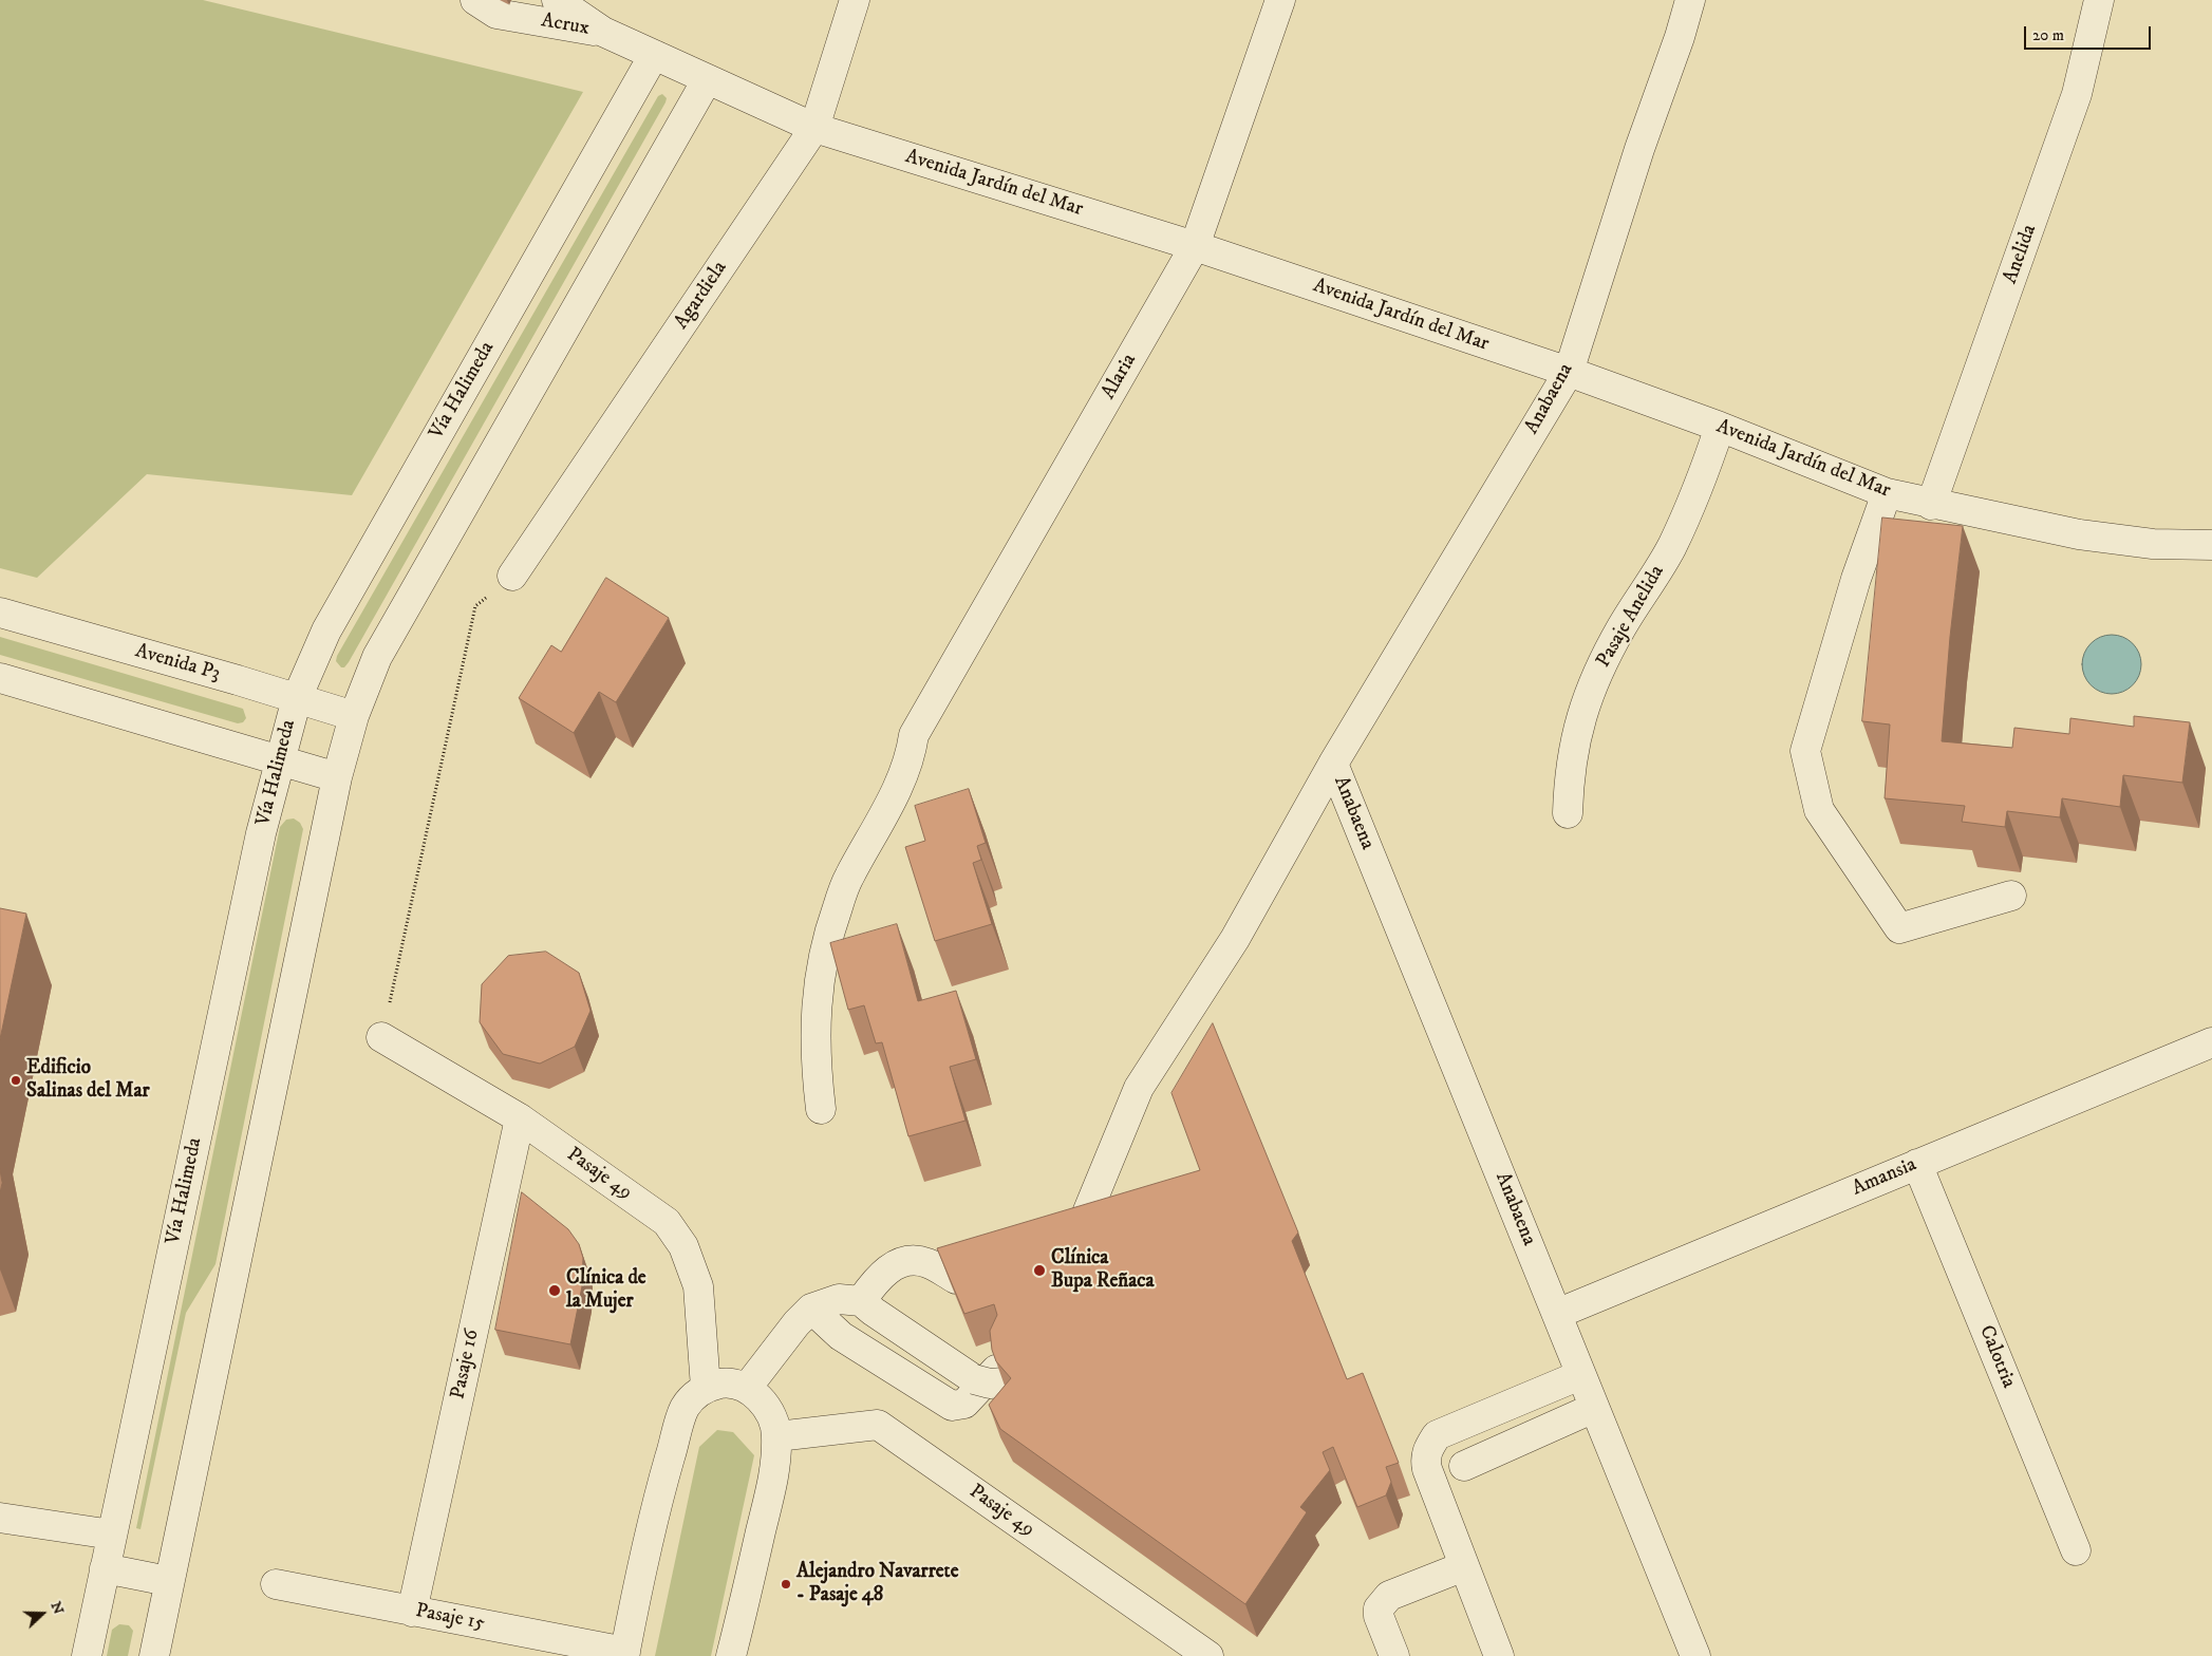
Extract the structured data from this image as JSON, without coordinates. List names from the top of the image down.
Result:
{
  "streets": {
    "street": [
      "Acrux",
      "Avenida Jardín del Mar",
      "Anelida",
      "Agardiela",
      "Alaria",
      "Vía Halimeda",
      "Anabaena",
      "Pasaje Anelida",
      "Avenida P3",
      "Pasaje 49",
      "Amansia",
      "Calotria",
      "Pasaje 16",
      "Pasaje 15"
    ]
  },
  "crossings": [
    ["Acrux", "Avenida Jardín del Mar"],
    ["Avenida Jardín del Mar", "Anelida"],
    ["Avenida Jardín del Mar", "Agardiela"],
    ["Avenida Jardín del Mar", "Alaria"],
    ["Avenida Jardín del Mar", "Vía Halimeda"],
    ["Avenida Jardín del Mar", "Anabaena"],
    ["Avenida Jardín del Mar", "Pasaje Anelida"],
    ["Vía Halimeda", "Avenida P3"],
    ["Anabaena", "Amansia"],
    ["Pasaje 49", "Pasaje 16"],
    ["Amansia", "Calotria"],
    ["Pasaje 16", "Pasaje 15"]
  ],
  "places": [
    "Edificio Salinas del Mar",
    "Clínica Bupa Reñaca",
    "Clínica de la Mujer",
    "Alejandro Navarrete - Pasaje 48"
  ],
  "scale_bar": "20 m",
  "north": "right"
}
